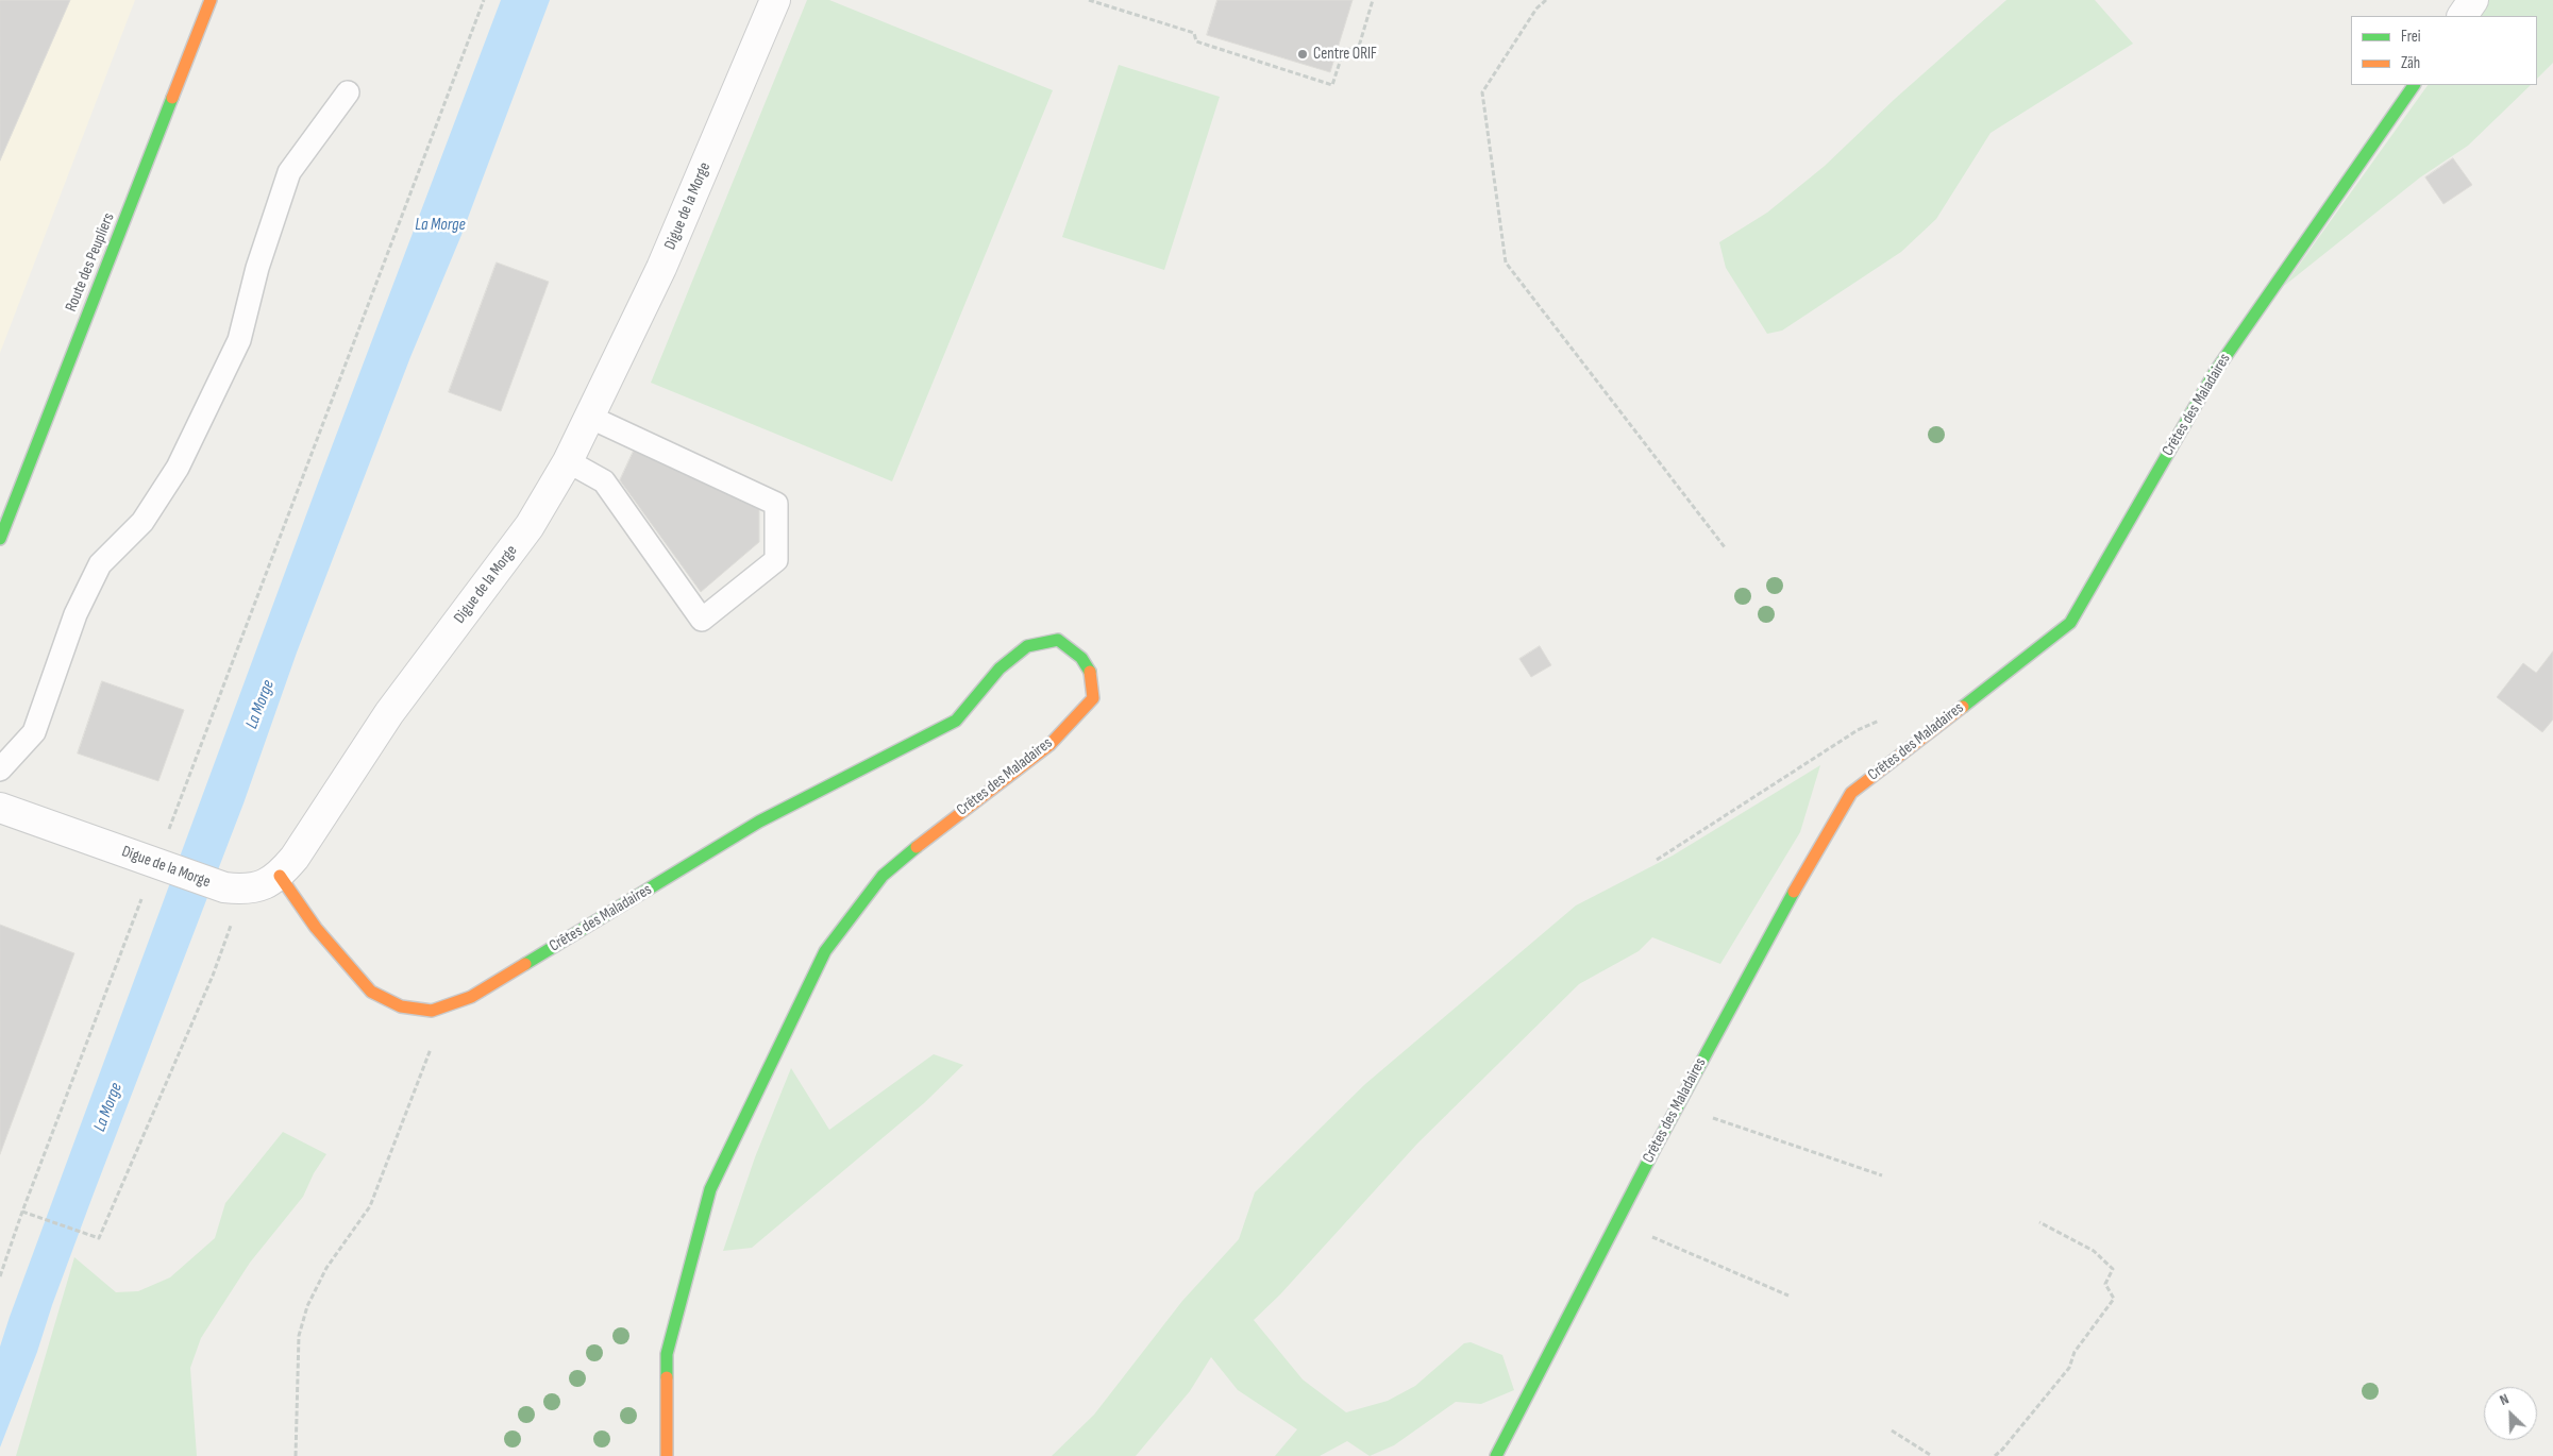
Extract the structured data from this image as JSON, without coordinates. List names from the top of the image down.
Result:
{
  "streets": {
    "street": ["Digue de la Morge", "Route des Peupliers", "Crêtes des Maladaires"]
  },
  "crossings": [
    ["Digue de la Morge", "Crêtes des Maladaires"]
  ],
  "water": ["La Morge"],
  "places": ["Centre ORIF"],
  "legend": ["Frei", "Zäh"],
  "north": "top left"
}
